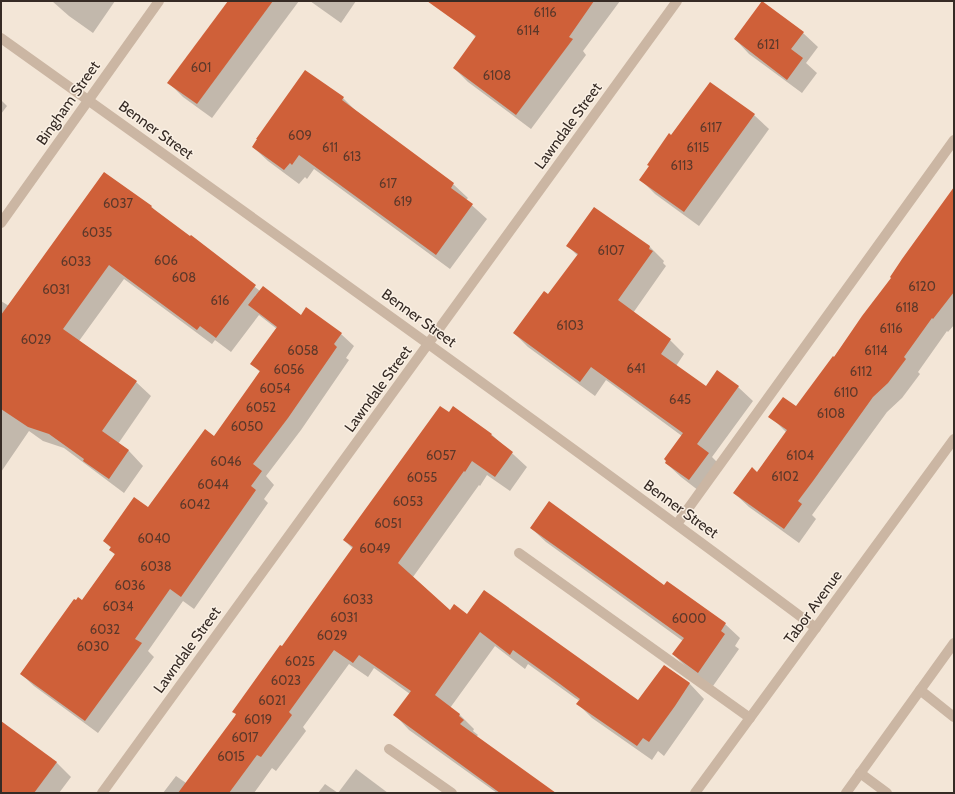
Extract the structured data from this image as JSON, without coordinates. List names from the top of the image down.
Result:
{
  "streets": {
    "street": [
      "Bingham Street",
      "Lawndale Street",
      "Benner Street",
      "Tabor Avenue"
    ]
  },
  "crossings": [
    ["Bingham Street", "Benner Street"],
    ["Lawndale Street", "Benner Street"],
    ["Benner Street", "Tabor Avenue"]
  ],
  "house_numbers": [
    "6116",
    "6114",
    "6121",
    "601",
    "6108",
    "6117",
    "609",
    "611",
    "6115",
    "613",
    "6113",
    "617",
    "619",
    "6037",
    "6035",
    "6107",
    "606",
    "6033",
    "608",
    "6120",
    "6031",
    "616",
    "6118",
    "6103",
    "6116",
    "6029",
    "6058",
    "6114",
    "641",
    "6056",
    "6112",
    "6054",
    "6110",
    "645",
    "6052",
    "6108",
    "6050",
    "6057",
    "6104",
    "6046",
    "6102",
    "6055",
    "6044",
    "6053",
    "6042",
    "6051",
    "6040",
    "6049",
    "6038",
    "6036",
    "6033",
    "6034",
    "6031",
    "6000",
    "6032",
    "6029",
    "6030",
    "6025",
    "6023",
    "6021",
    "6019",
    "6017",
    "6015"
  ]
}
